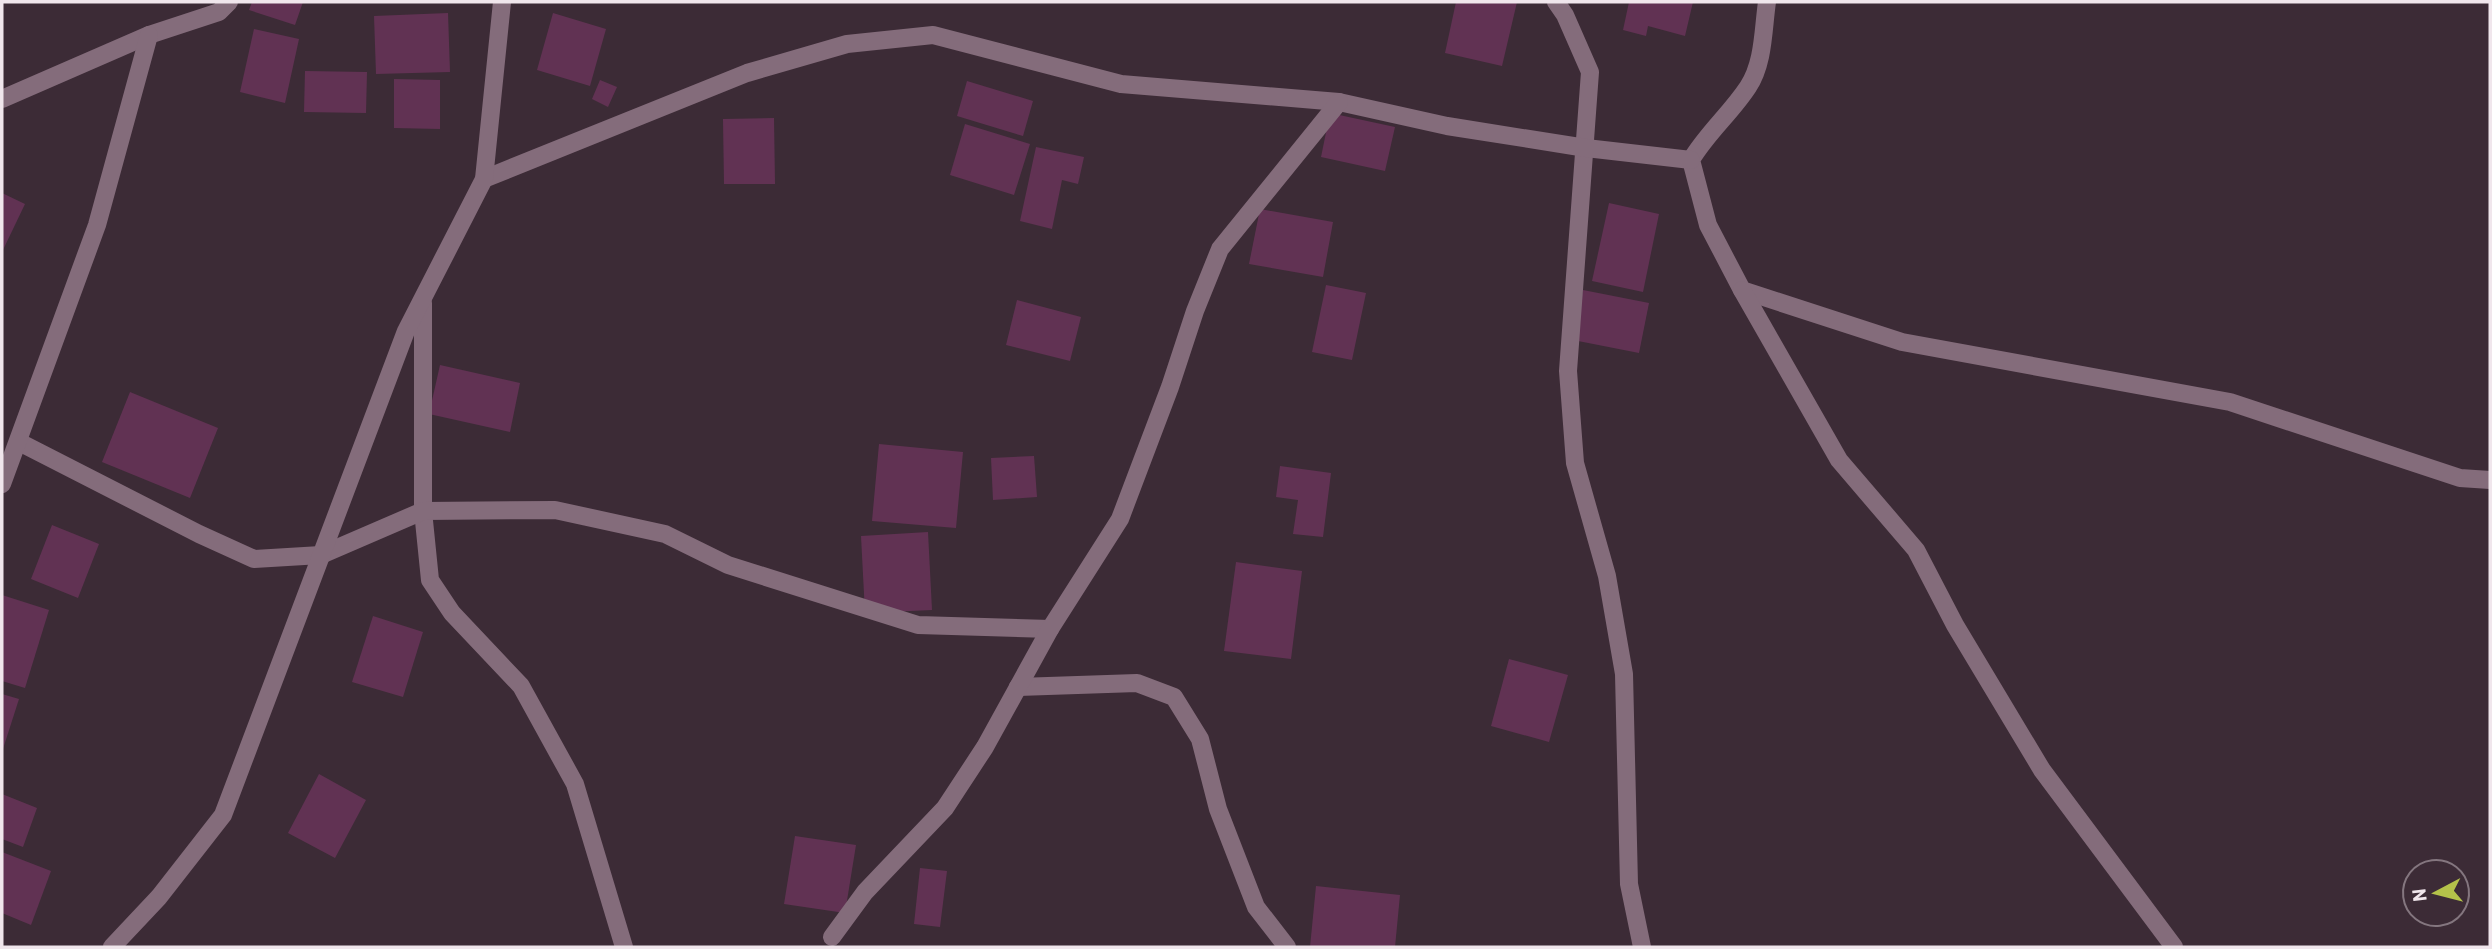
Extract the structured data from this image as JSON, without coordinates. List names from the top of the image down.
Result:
{
  "north": "left"
}
